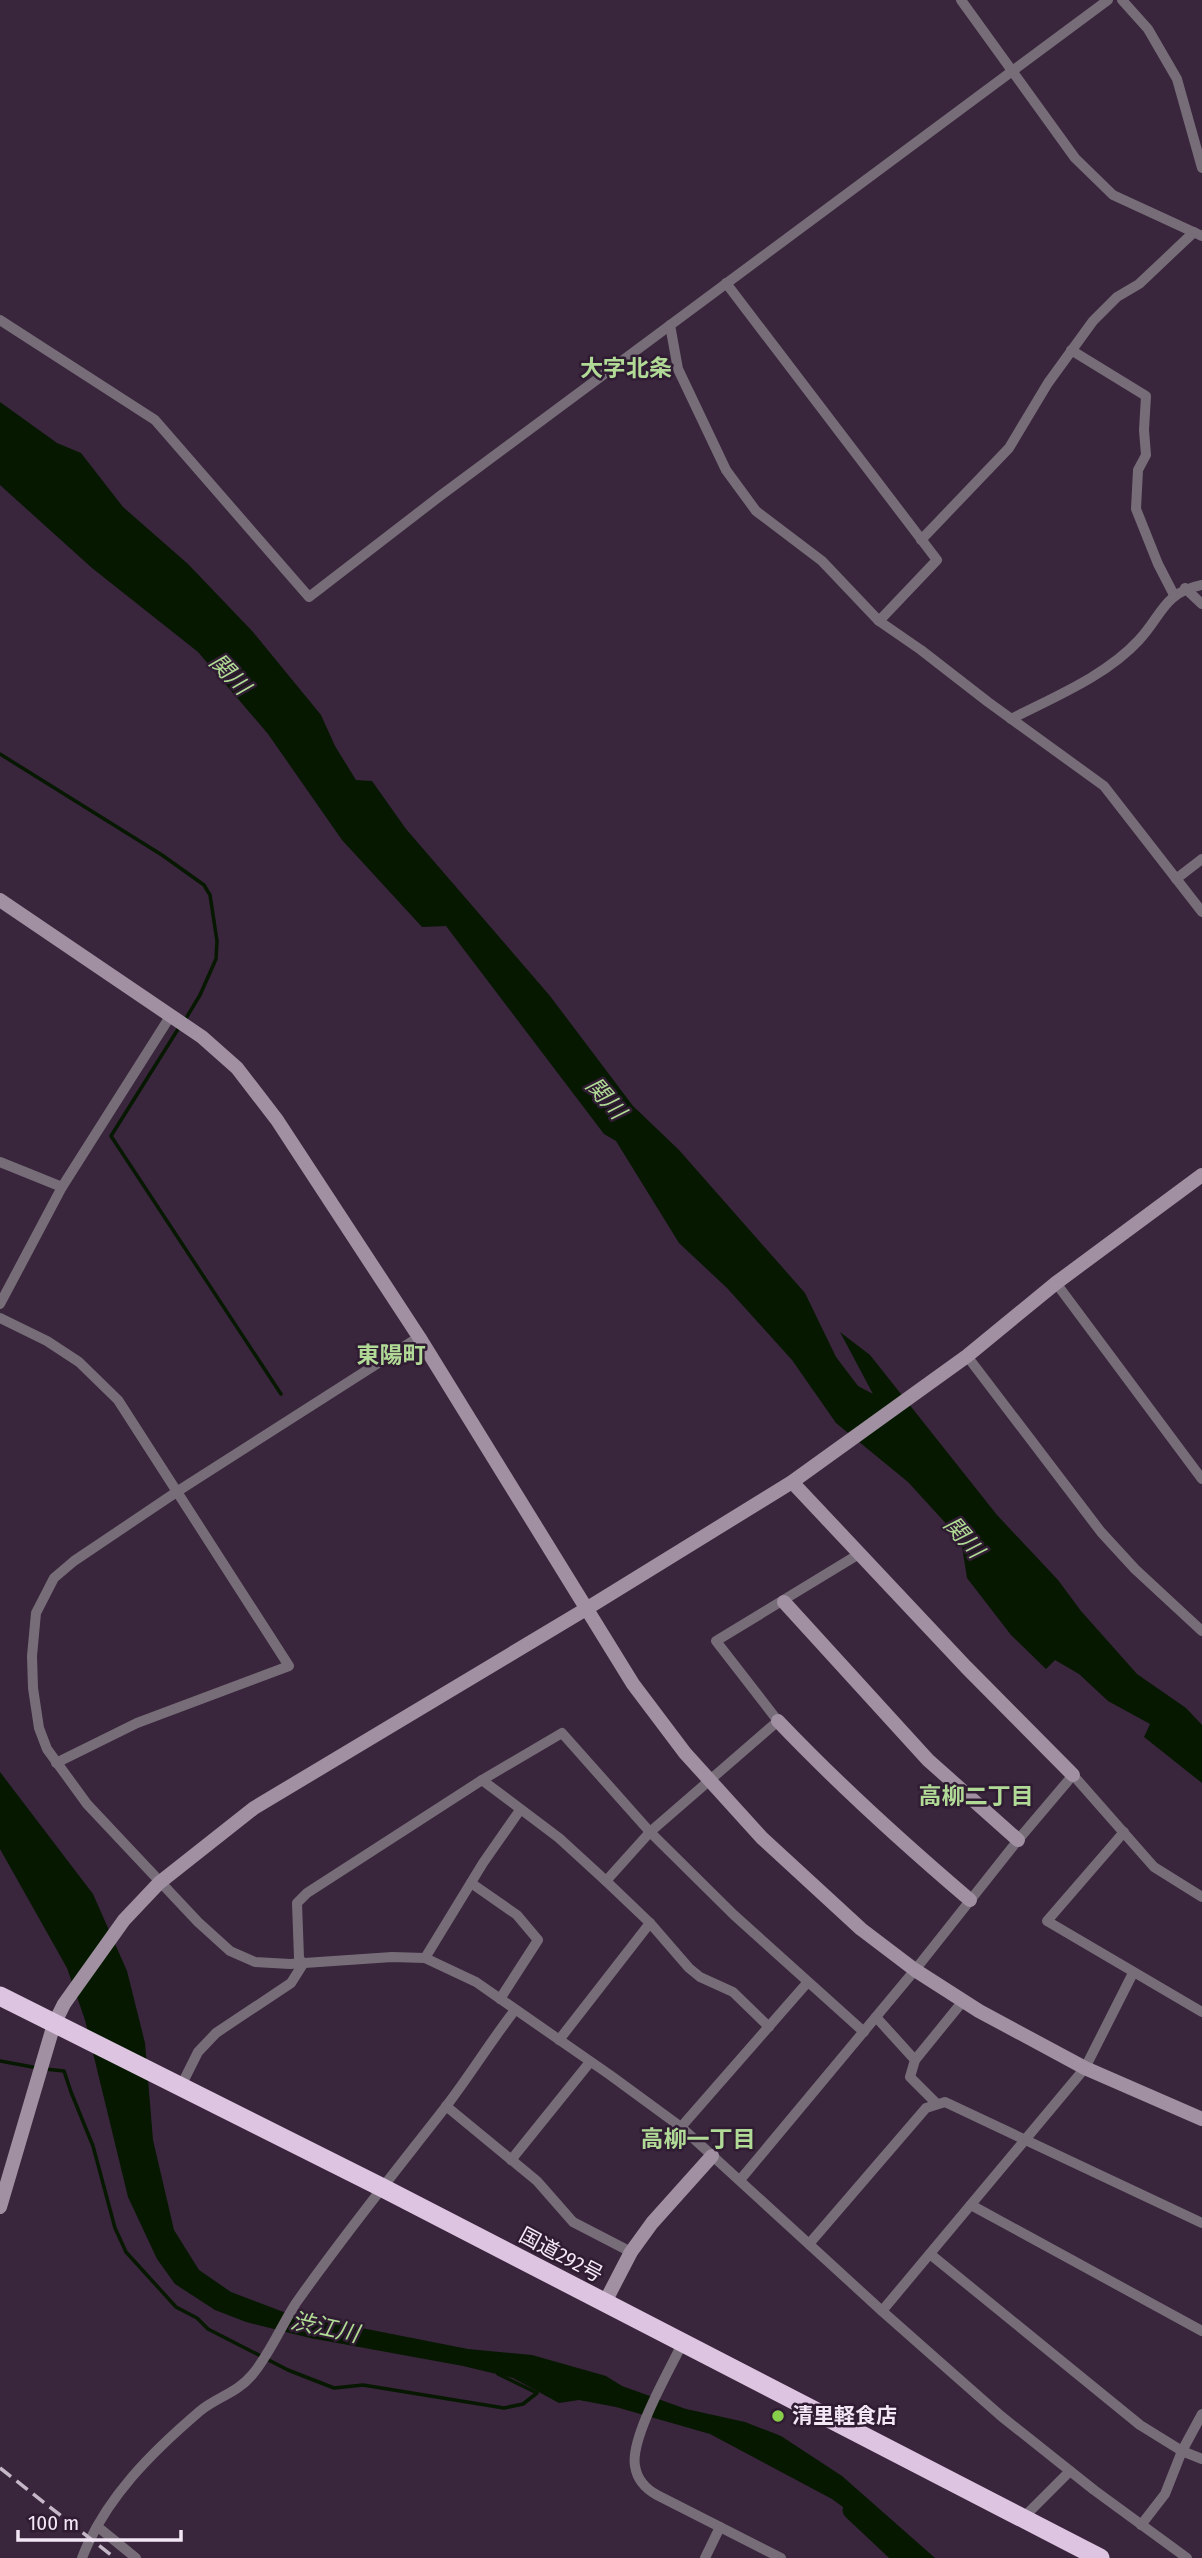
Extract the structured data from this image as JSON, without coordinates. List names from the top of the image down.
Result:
{
  "streets": {
    "highway": ["国道292号"]
  },
  "districts": [
    "大字北条",
    "東陽町",
    "高柳二丁目",
    "高柳一丁目"
  ],
  "water": ["関川", "渋江川"],
  "places": ["清里軽食店"],
  "scale_bar": "100 m"
}
